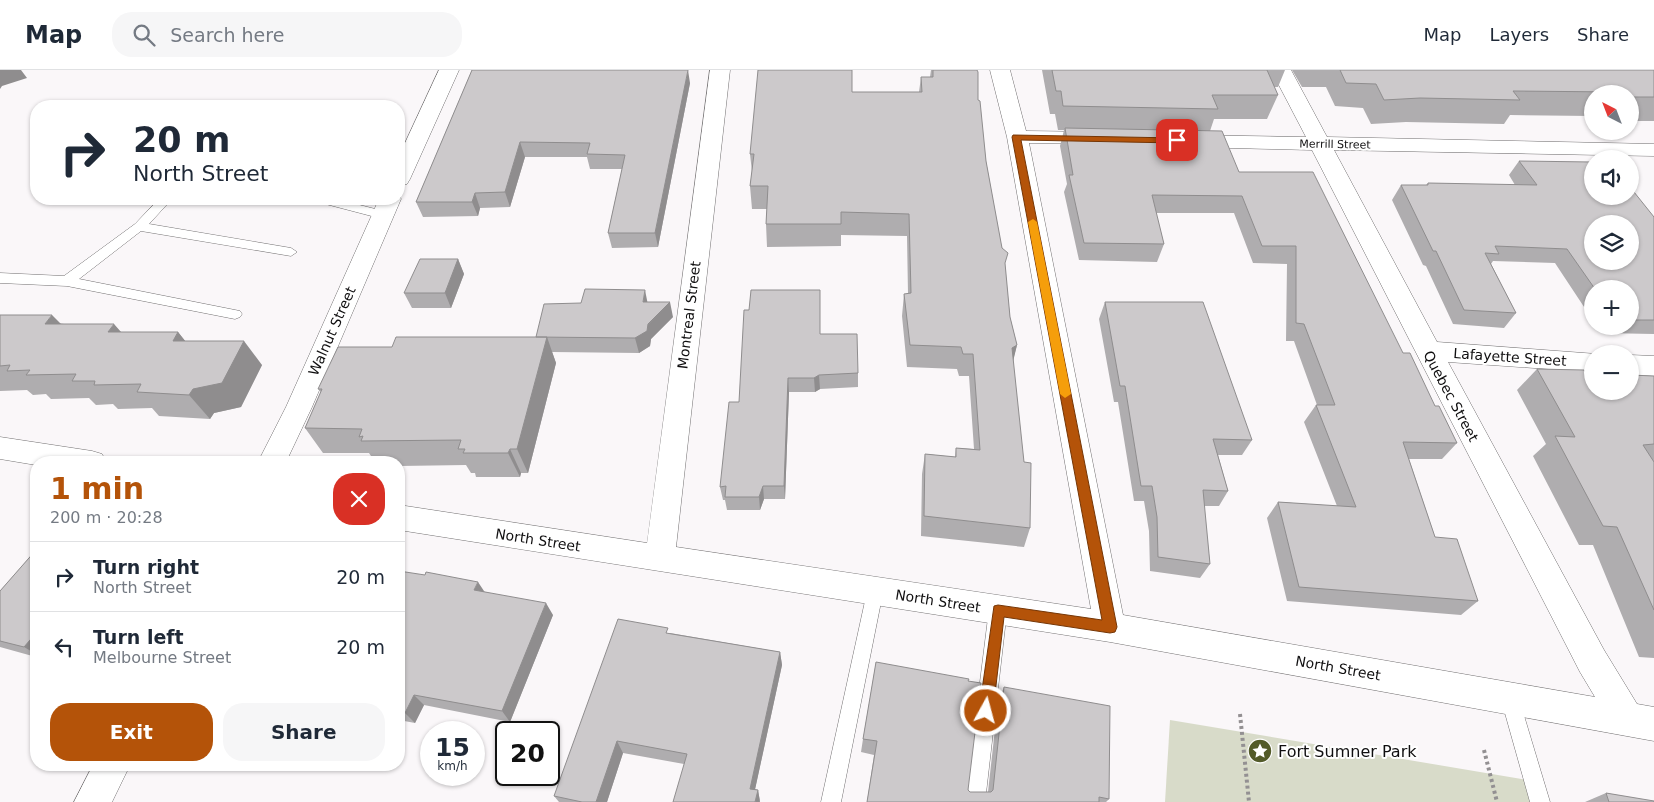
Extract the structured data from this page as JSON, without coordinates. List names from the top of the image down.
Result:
{
  "streets": {
    "street": [
      "Merrill Street",
      "Montreal Street",
      "Walnut Street",
      "Lafayette Street",
      "Quebec Street",
      "North Street"
    ]
  },
  "crossings": [
    ["Merrill Street", "Quebec Street"],
    ["Montreal Street", "North Street"],
    ["Lafayette Street", "Quebec Street"],
    ["Quebec Street", "North Street"]
  ],
  "places": {
    "place": ["Fort Sumner Park"]
  },
  "north": "top left",
  "page": {
    "header": "Map",
    "search": "Search here",
    "nav": ["Map", "Layers", "Share"],
    "map_buttons": ["+", "−"],
    "turn": ["20 m", "North Street"],
    "heading": ["1 min", "200 m · 20:28"],
    "list": [
      {
        "name": "Turn right",
        "note": "North Street",
        "value": "20 m"
      },
      {
        "name": "Turn left",
        "note": "Melbourne Street",
        "value": "20 m"
      }
    ],
    "buttons": ["Exit", "Share"],
    "speed": "15 km/h",
    "limit": "20"
  }
}
